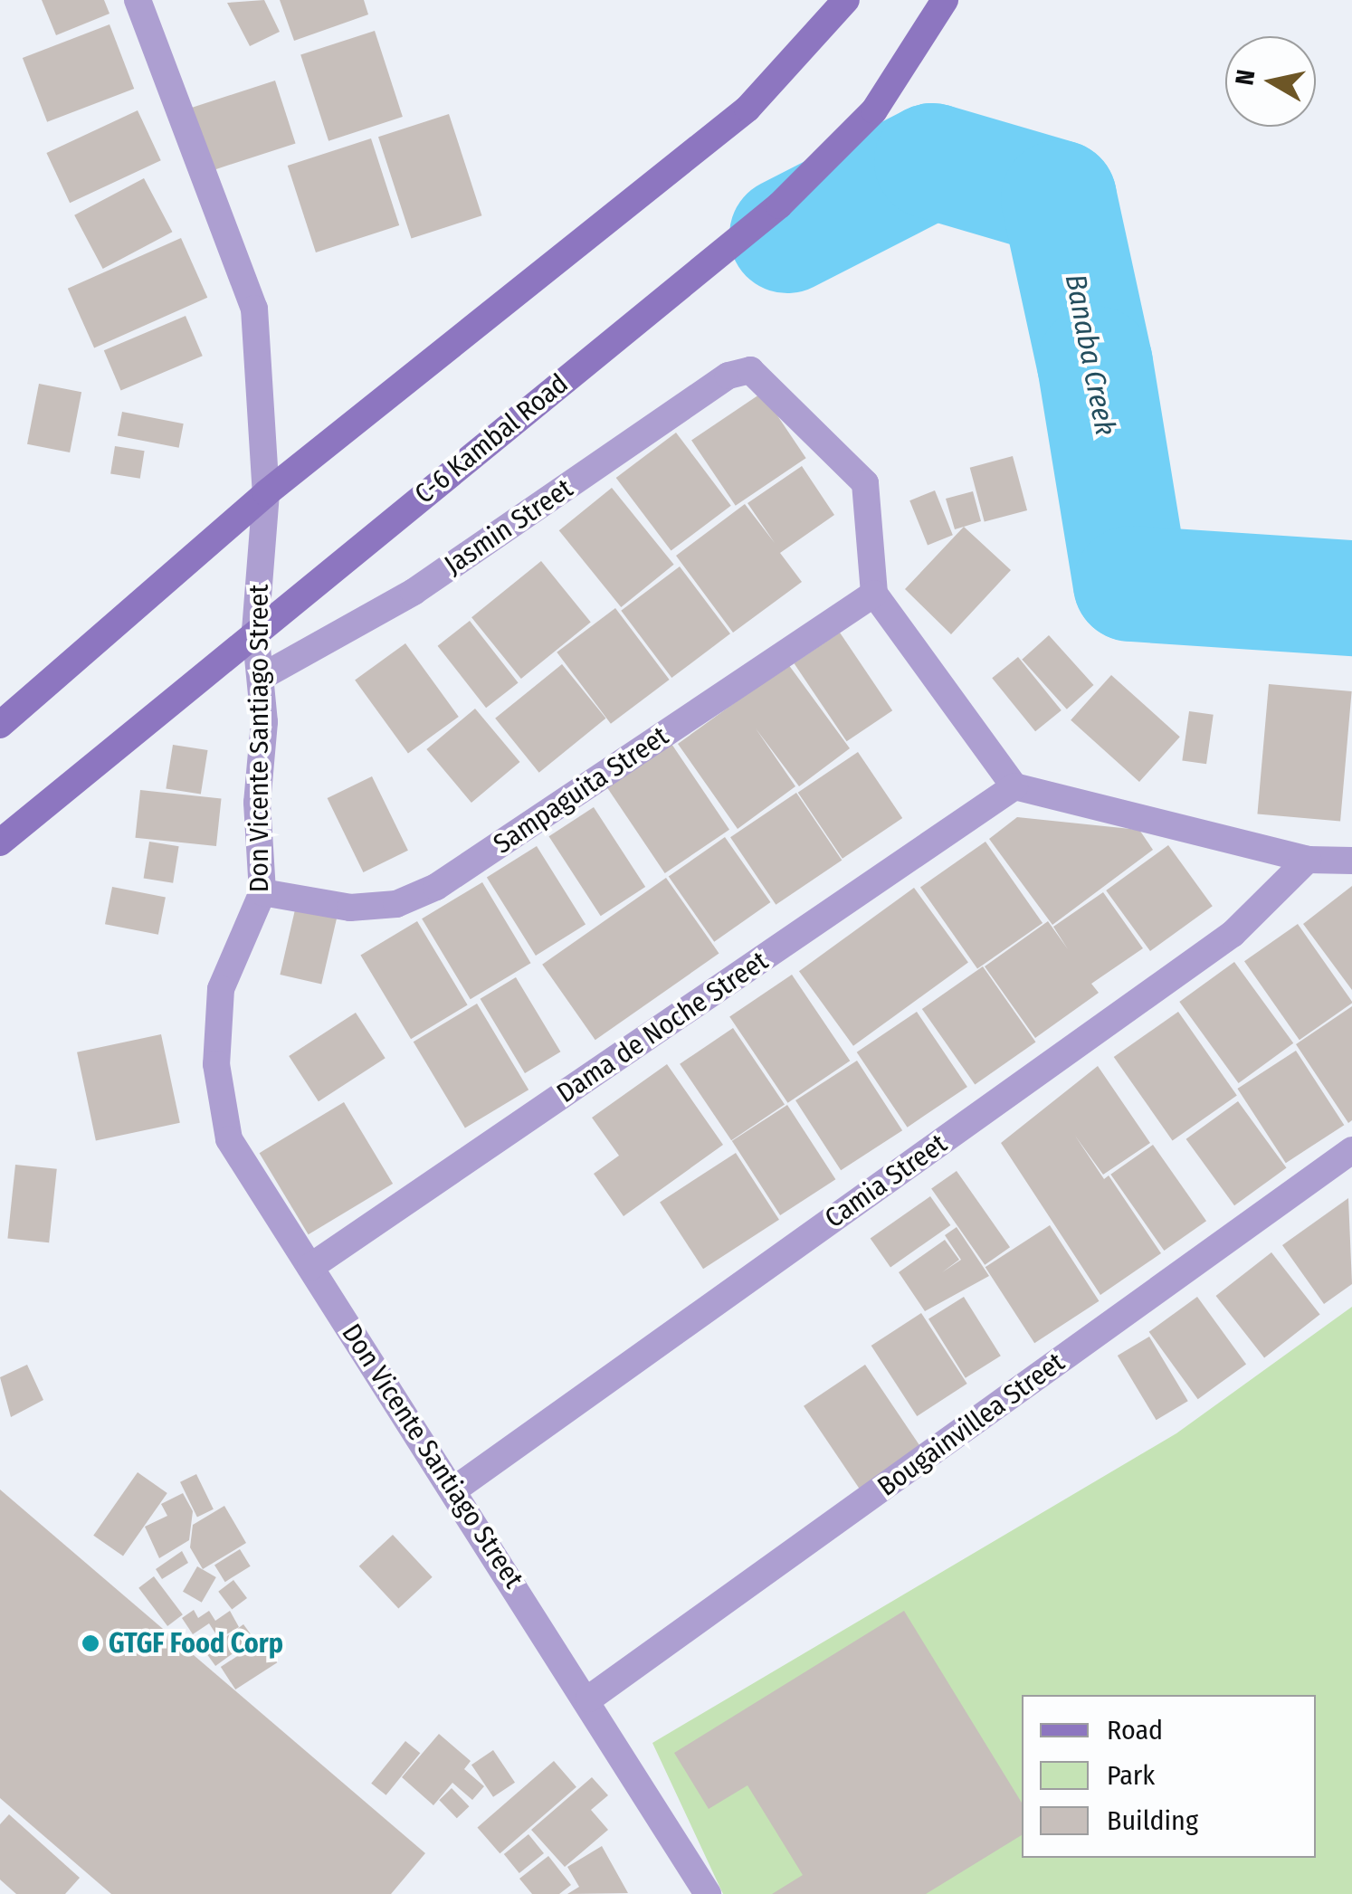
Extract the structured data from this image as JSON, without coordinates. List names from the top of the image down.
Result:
{
  "streets": {
    "main road": ["C-6 Kambal Road"],
    "street": [
      "Jasmin Street",
      "Don Vicente Santiago Street",
      "Sampaguita Street",
      "Dama de Noche Street",
      "Camia Street",
      "Bougainvillea Street"
    ]
  },
  "crossings": [
    ["C-6 Kambal Road", "Don Vicente Santiago Street"],
    ["Jasmin Street", "Don Vicente Santiago Street"],
    ["Jasmin Street", "Sampaguita Street"],
    ["Don Vicente Santiago Street", "Sampaguita Street"],
    ["Don Vicente Santiago Street", "Dama de Noche Street"],
    ["Don Vicente Santiago Street", "Camia Street"],
    ["Don Vicente Santiago Street", "Bougainvillea Street"]
  ],
  "water": ["Banaba Creek"],
  "places": ["GTGF Food Corp"],
  "legend": ["Road", "Park", "Building"],
  "north": "left"
}
